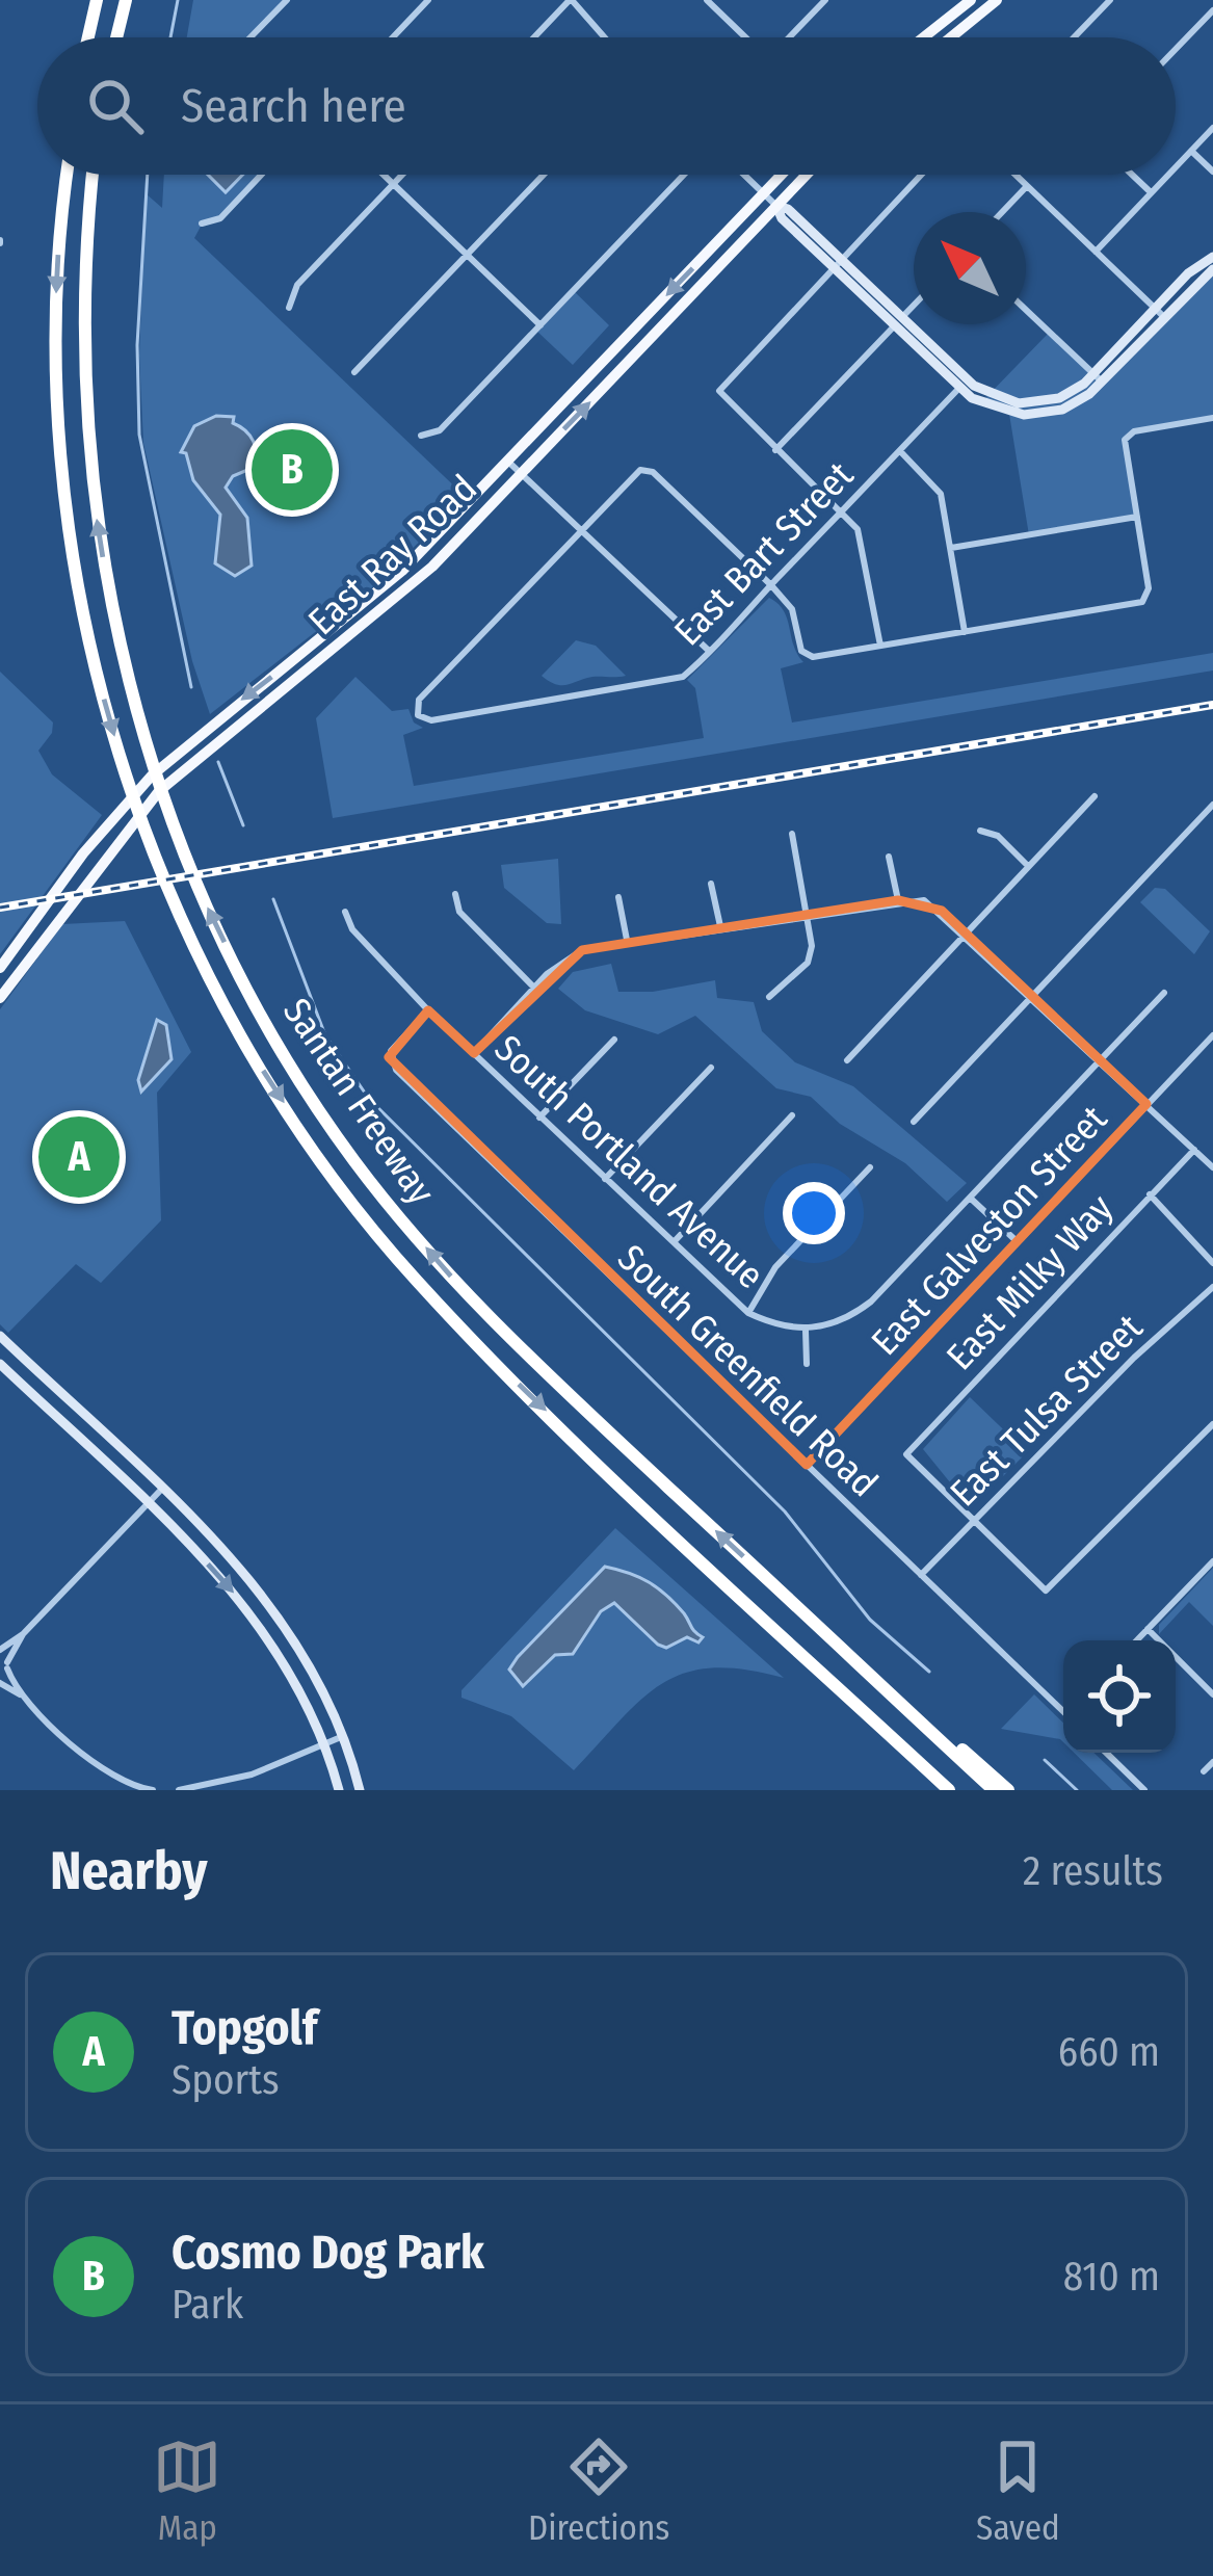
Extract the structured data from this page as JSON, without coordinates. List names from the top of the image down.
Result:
{
  "streets": {
    "highway": ["Santan Freeway"],
    "main road": ["East Ray Road"],
    "street": [
      "East Bart Street",
      "South Portland Avenue",
      "East Galveston Street",
      "East Milky Way",
      "South Greenfield Road",
      "East Tulsa Street"
    ]
  },
  "crossings": [
    ["South Portland Avenue", "South Greenfield Road"],
    ["East Galveston Street", "South Greenfield Road"],
    ["East Milky Way", "East Tulsa Street"],
    ["South Greenfield Road", "East Tulsa Street"]
  ],
  "north": "top left",
  "page": {
    "search": "Search here",
    "pins": ["B", "A"],
    "heading": ["Nearby", "2 results"],
    "list": [
      {
        "mark": "A",
        "name": "Topgolf",
        "note": "Sports",
        "value": "660 m"
      },
      {
        "mark": "B",
        "name": "Cosmo Dog Park",
        "note": "Park",
        "value": "810 m"
      }
    ],
    "nav": ["Map", "Directions", "Saved"]
  }
}
